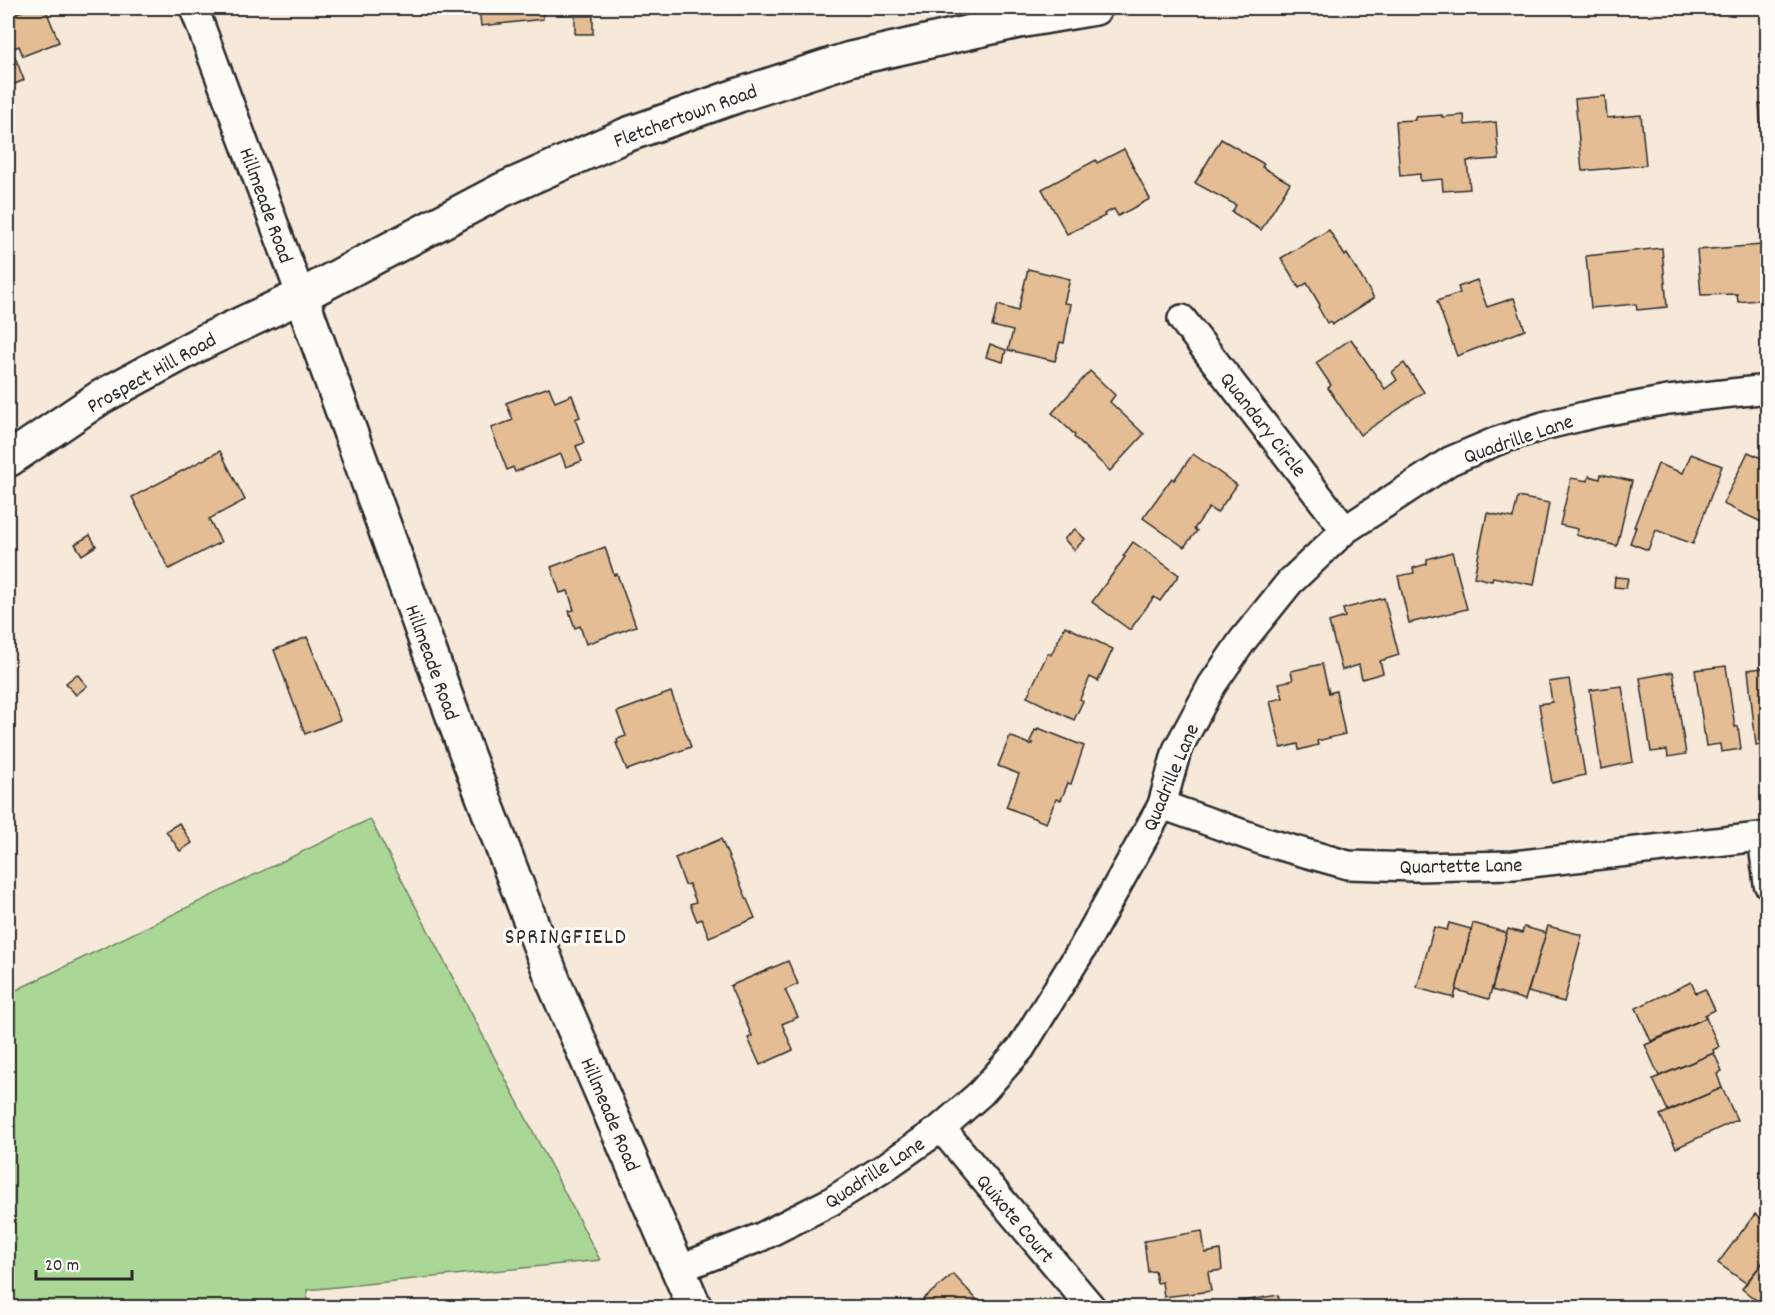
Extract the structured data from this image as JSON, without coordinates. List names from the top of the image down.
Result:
{
  "streets": {
    "street": [
      "Fletchertown Road",
      "Hillmeade Road",
      "Prospect Hill Road",
      "Quandary Circle",
      "Quadrille Lane",
      "Quartette Lane",
      "Quixote Court"
    ]
  },
  "crossings": [
    ["Fletchertown Road", "Hillmeade Road"],
    ["Fletchertown Road", "Prospect Hill Road"],
    ["Hillmeade Road", "Prospect Hill Road"],
    ["Hillmeade Road", "Quadrille Lane"],
    ["Quandary Circle", "Quadrille Lane"],
    ["Quadrille Lane", "Quartette Lane"],
    ["Quadrille Lane", "Quixote Court"]
  ],
  "districts": ["SPRINGFIELD"],
  "scale_bar": "20 m"
}
